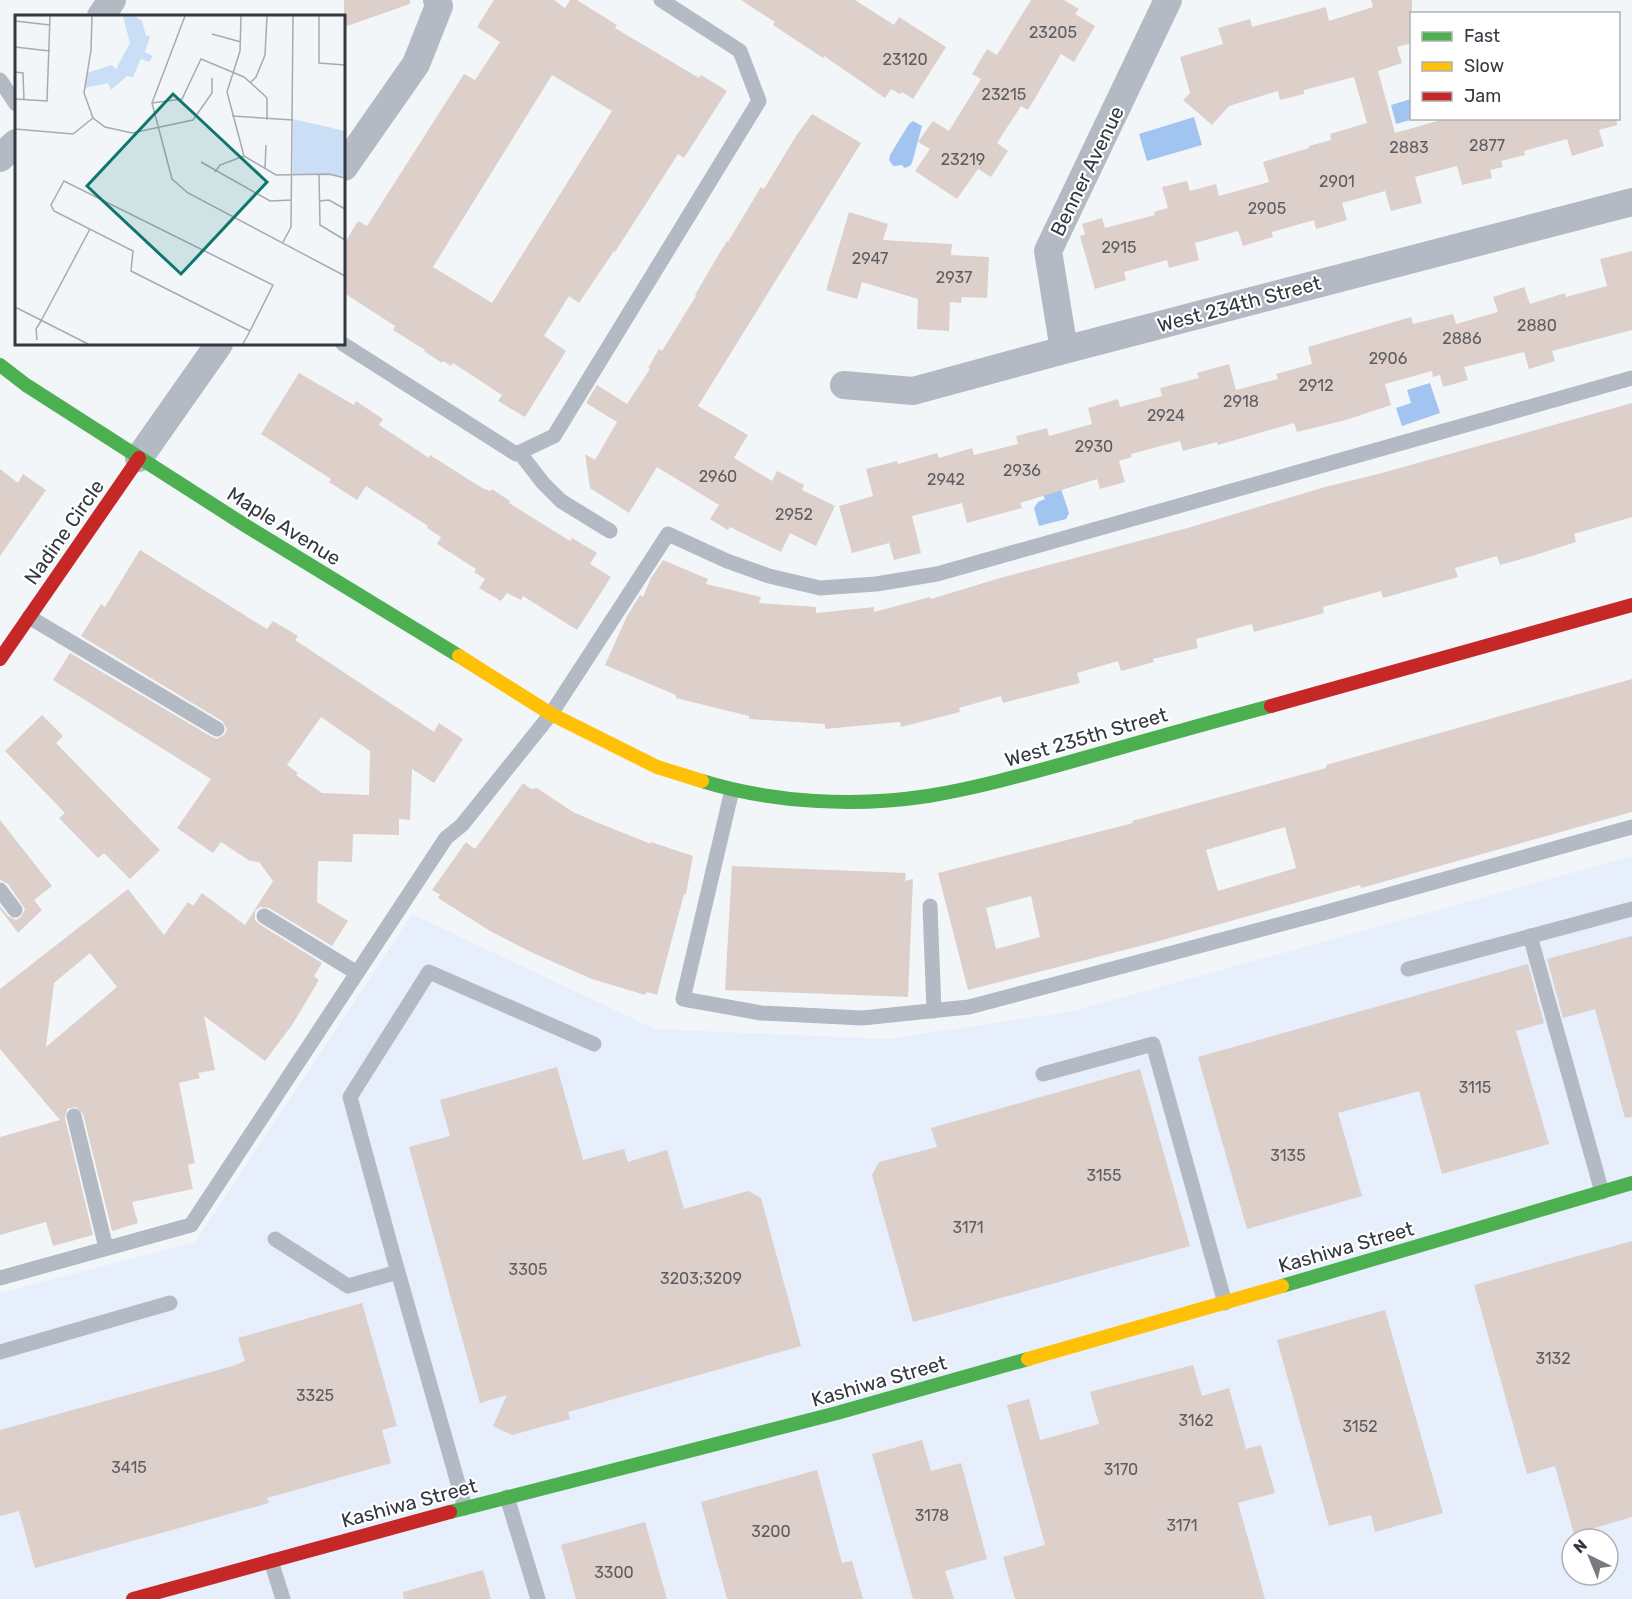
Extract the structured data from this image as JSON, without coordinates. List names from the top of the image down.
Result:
{
  "streets": {
    "street": [
      "Benner Avenue",
      "West 234th Street",
      "Maple Avenue",
      "Nadine Circle",
      "West 235th Street",
      "Kashiwa Street"
    ]
  },
  "crossings": [
    ["Benner Avenue", "West 234th Street"],
    ["Maple Avenue", "Nadine Circle"],
    ["Maple Avenue", "West 235th Street"]
  ],
  "house_numbers": [
    "23205",
    "23120",
    "23215",
    "2877",
    "2883",
    "23219",
    "2901",
    "2905",
    "2915",
    "2947",
    "2937",
    "2880",
    "2886",
    "2906",
    "2912",
    "2918",
    "2924",
    "2930",
    "2936",
    "2960",
    "2942",
    "2952",
    "3115",
    "3135",
    "3155",
    "3171",
    "3305",
    "3203;3209",
    "3132",
    "3325",
    "3162",
    "3152",
    "3415",
    "3170",
    "3178",
    "3171",
    "3200",
    "3300"
  ],
  "legend": ["Fast", "Slow", "Jam"],
  "north": "top left"
}
